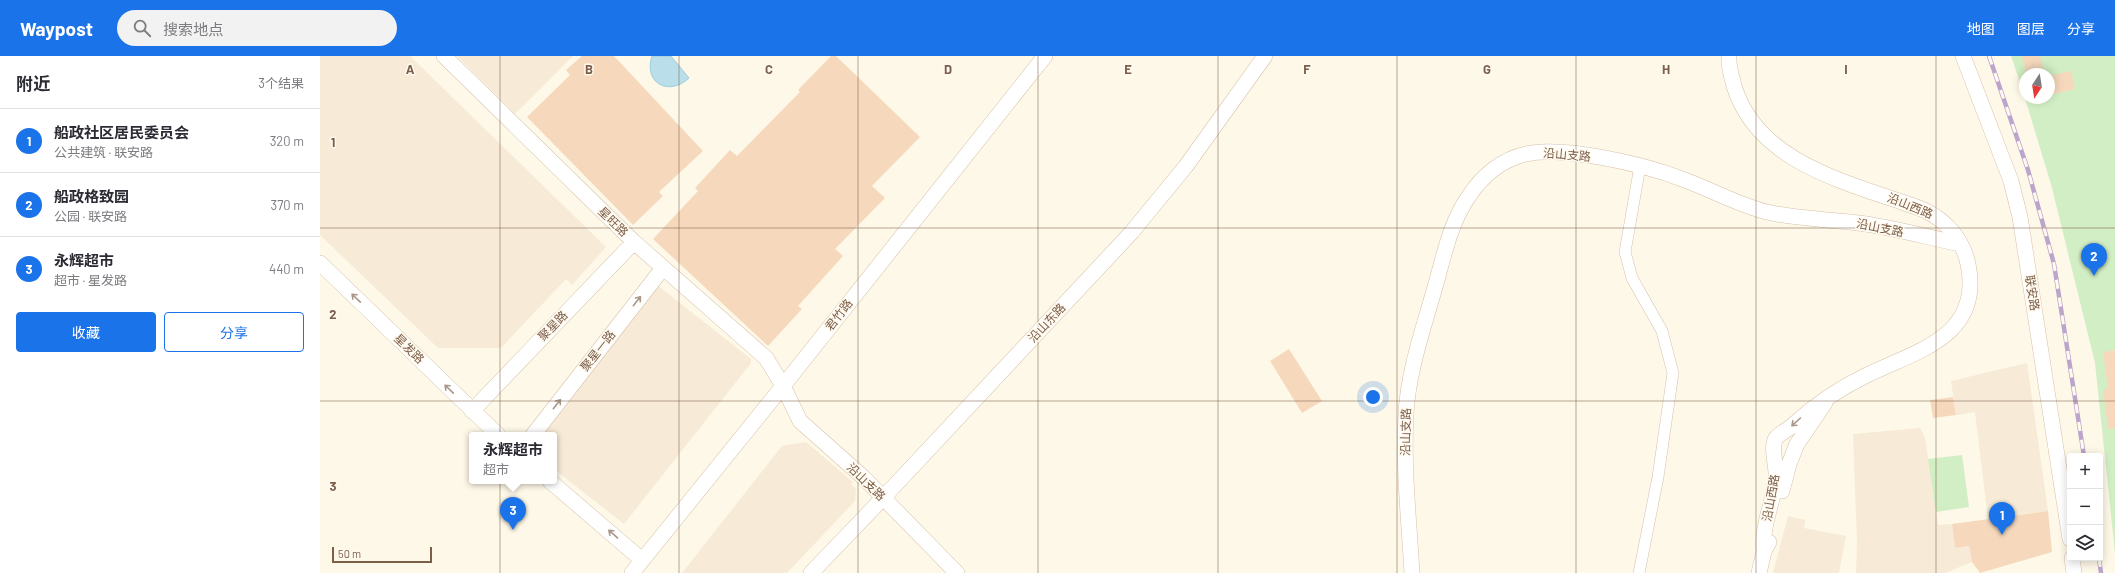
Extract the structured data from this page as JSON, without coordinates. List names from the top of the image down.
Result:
{
  "streets": {
    "street": [
      "沿山支路",
      "沿山西路",
      "星旺路",
      "联安路",
      "君竹路",
      "沿山东路",
      "聚星路",
      "星发路",
      "聚星一路"
    ]
  },
  "crossings": [
    ["沿山支路", "沿山西路"],
    ["沿山支路", "星旺路"],
    ["沿山支路", "君竹路"],
    ["沿山支路", "沿山东路"],
    ["星旺路", "君竹路"],
    ["星旺路", "聚星路"],
    ["星旺路", "聚星一路"],
    ["聚星路", "星发路"]
  ],
  "one_way": ["星发路", "聚星一路"],
  "scale_bar": "50 m",
  "north": "bottom",
  "page": {
    "header": "Waypost",
    "search": "搜索地点",
    "nav": ["地图", "图层", "分享"],
    "heading": ["附近", "3个结果"],
    "list": [
      {
        "mark": "1",
        "name": "船政社区居民委员会",
        "note": "公共建筑 · 联安路",
        "value": "320 m"
      },
      {
        "mark": "2",
        "name": "船政格致园",
        "note": "公园 · 联安路",
        "value": "370 m"
      },
      {
        "mark": "3",
        "name": "永辉超市",
        "note": "超市 · 星发路",
        "value": "440 m"
      }
    ],
    "pins": ["2", "3", "1"],
    "buttons": ["收藏", "分享"],
    "popup": ["永辉超市", "超市"],
    "map_buttons": ["+", "−"],
    "scale": "50 m"
  },
  "grid": {
    "columns": [
      "A",
      "B",
      "C",
      "D",
      "E",
      "F",
      "G",
      "H",
      "I"
    ],
    "rows": ["1", "2", "3"]
  }
}
